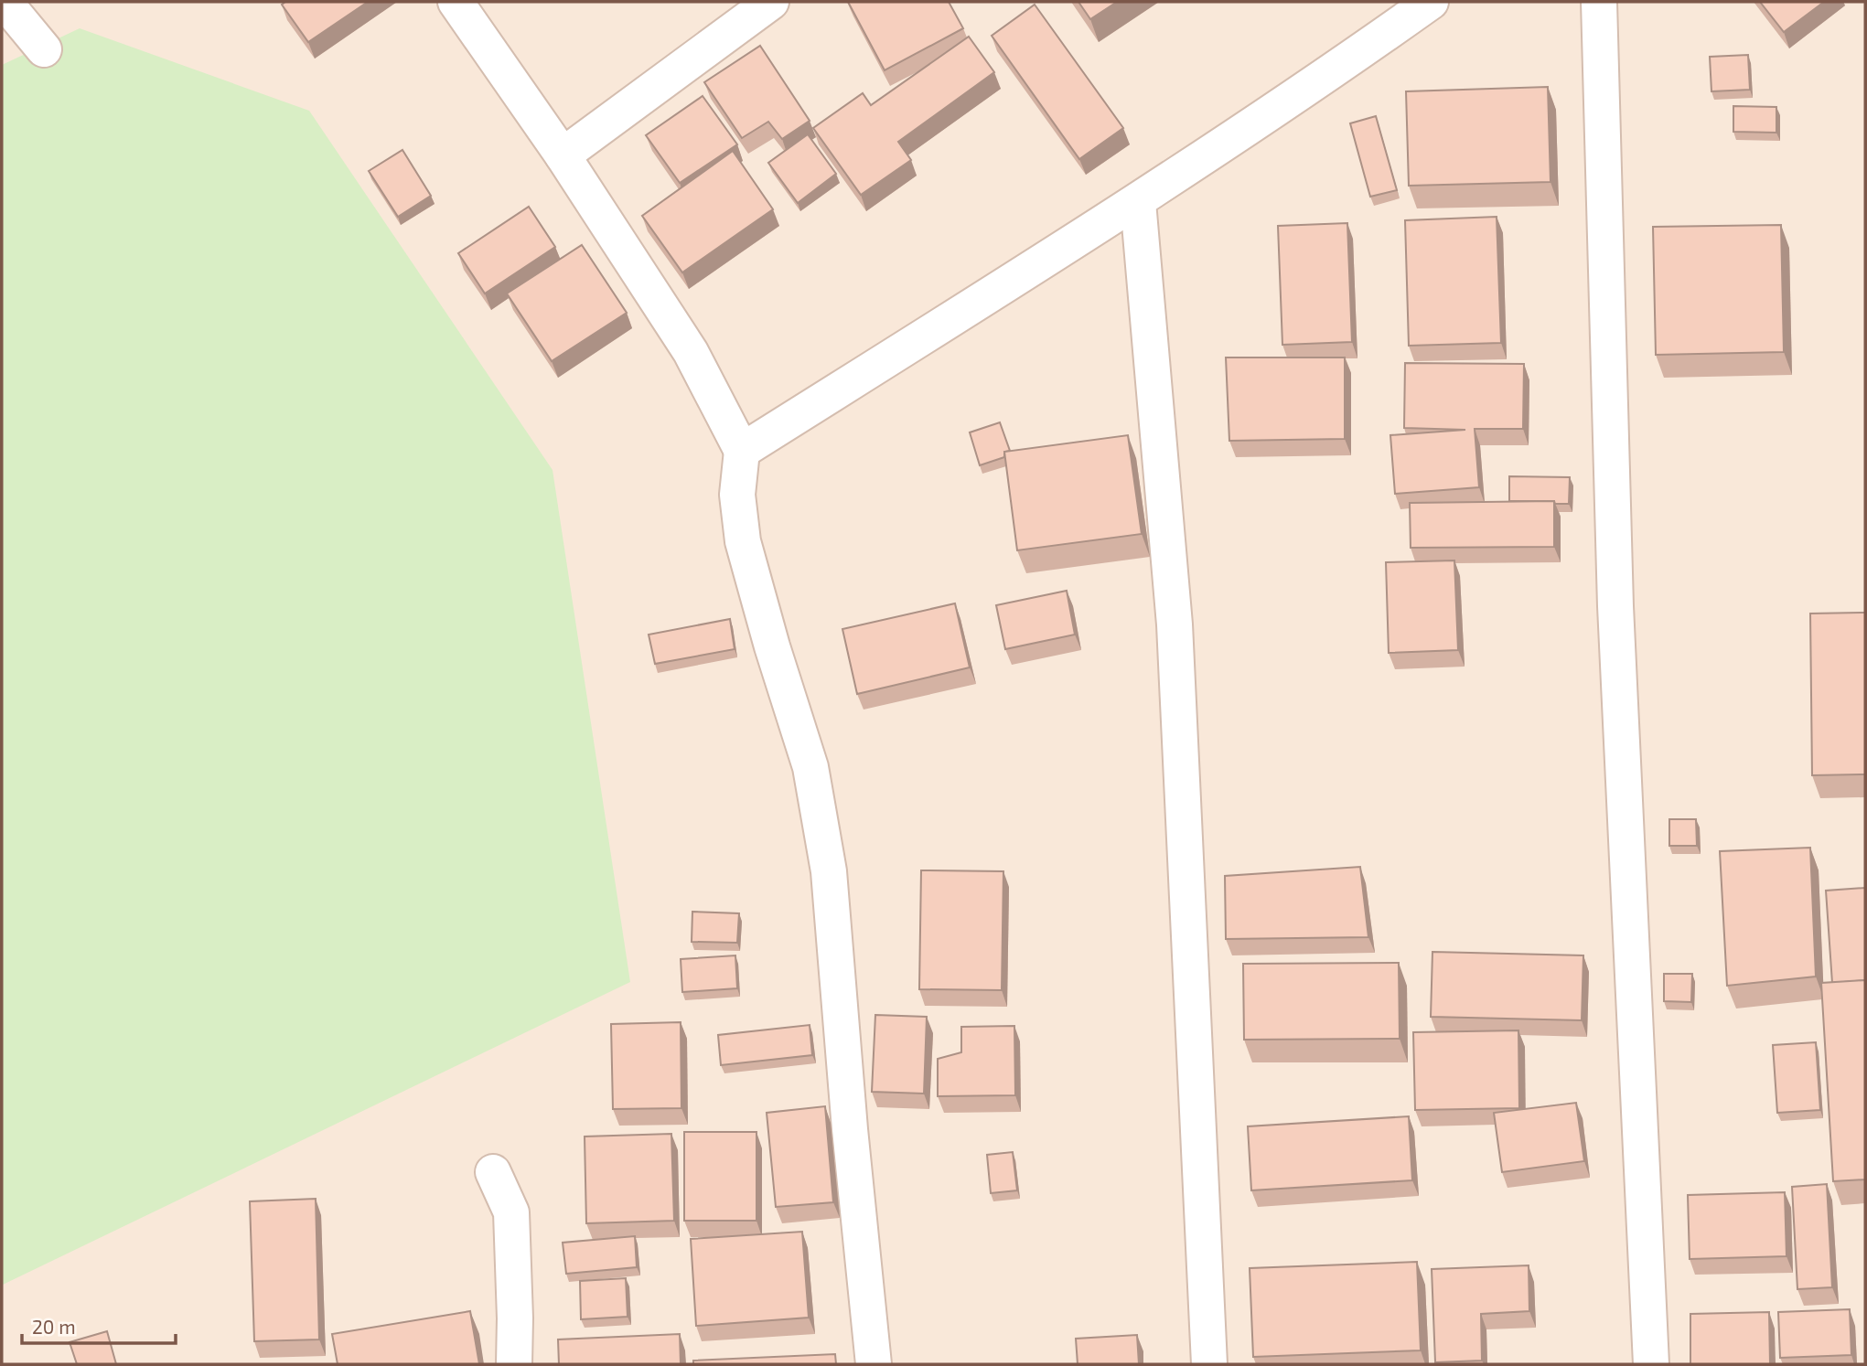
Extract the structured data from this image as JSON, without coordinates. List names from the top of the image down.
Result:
{
  "scale_bar": "20 m"
}
